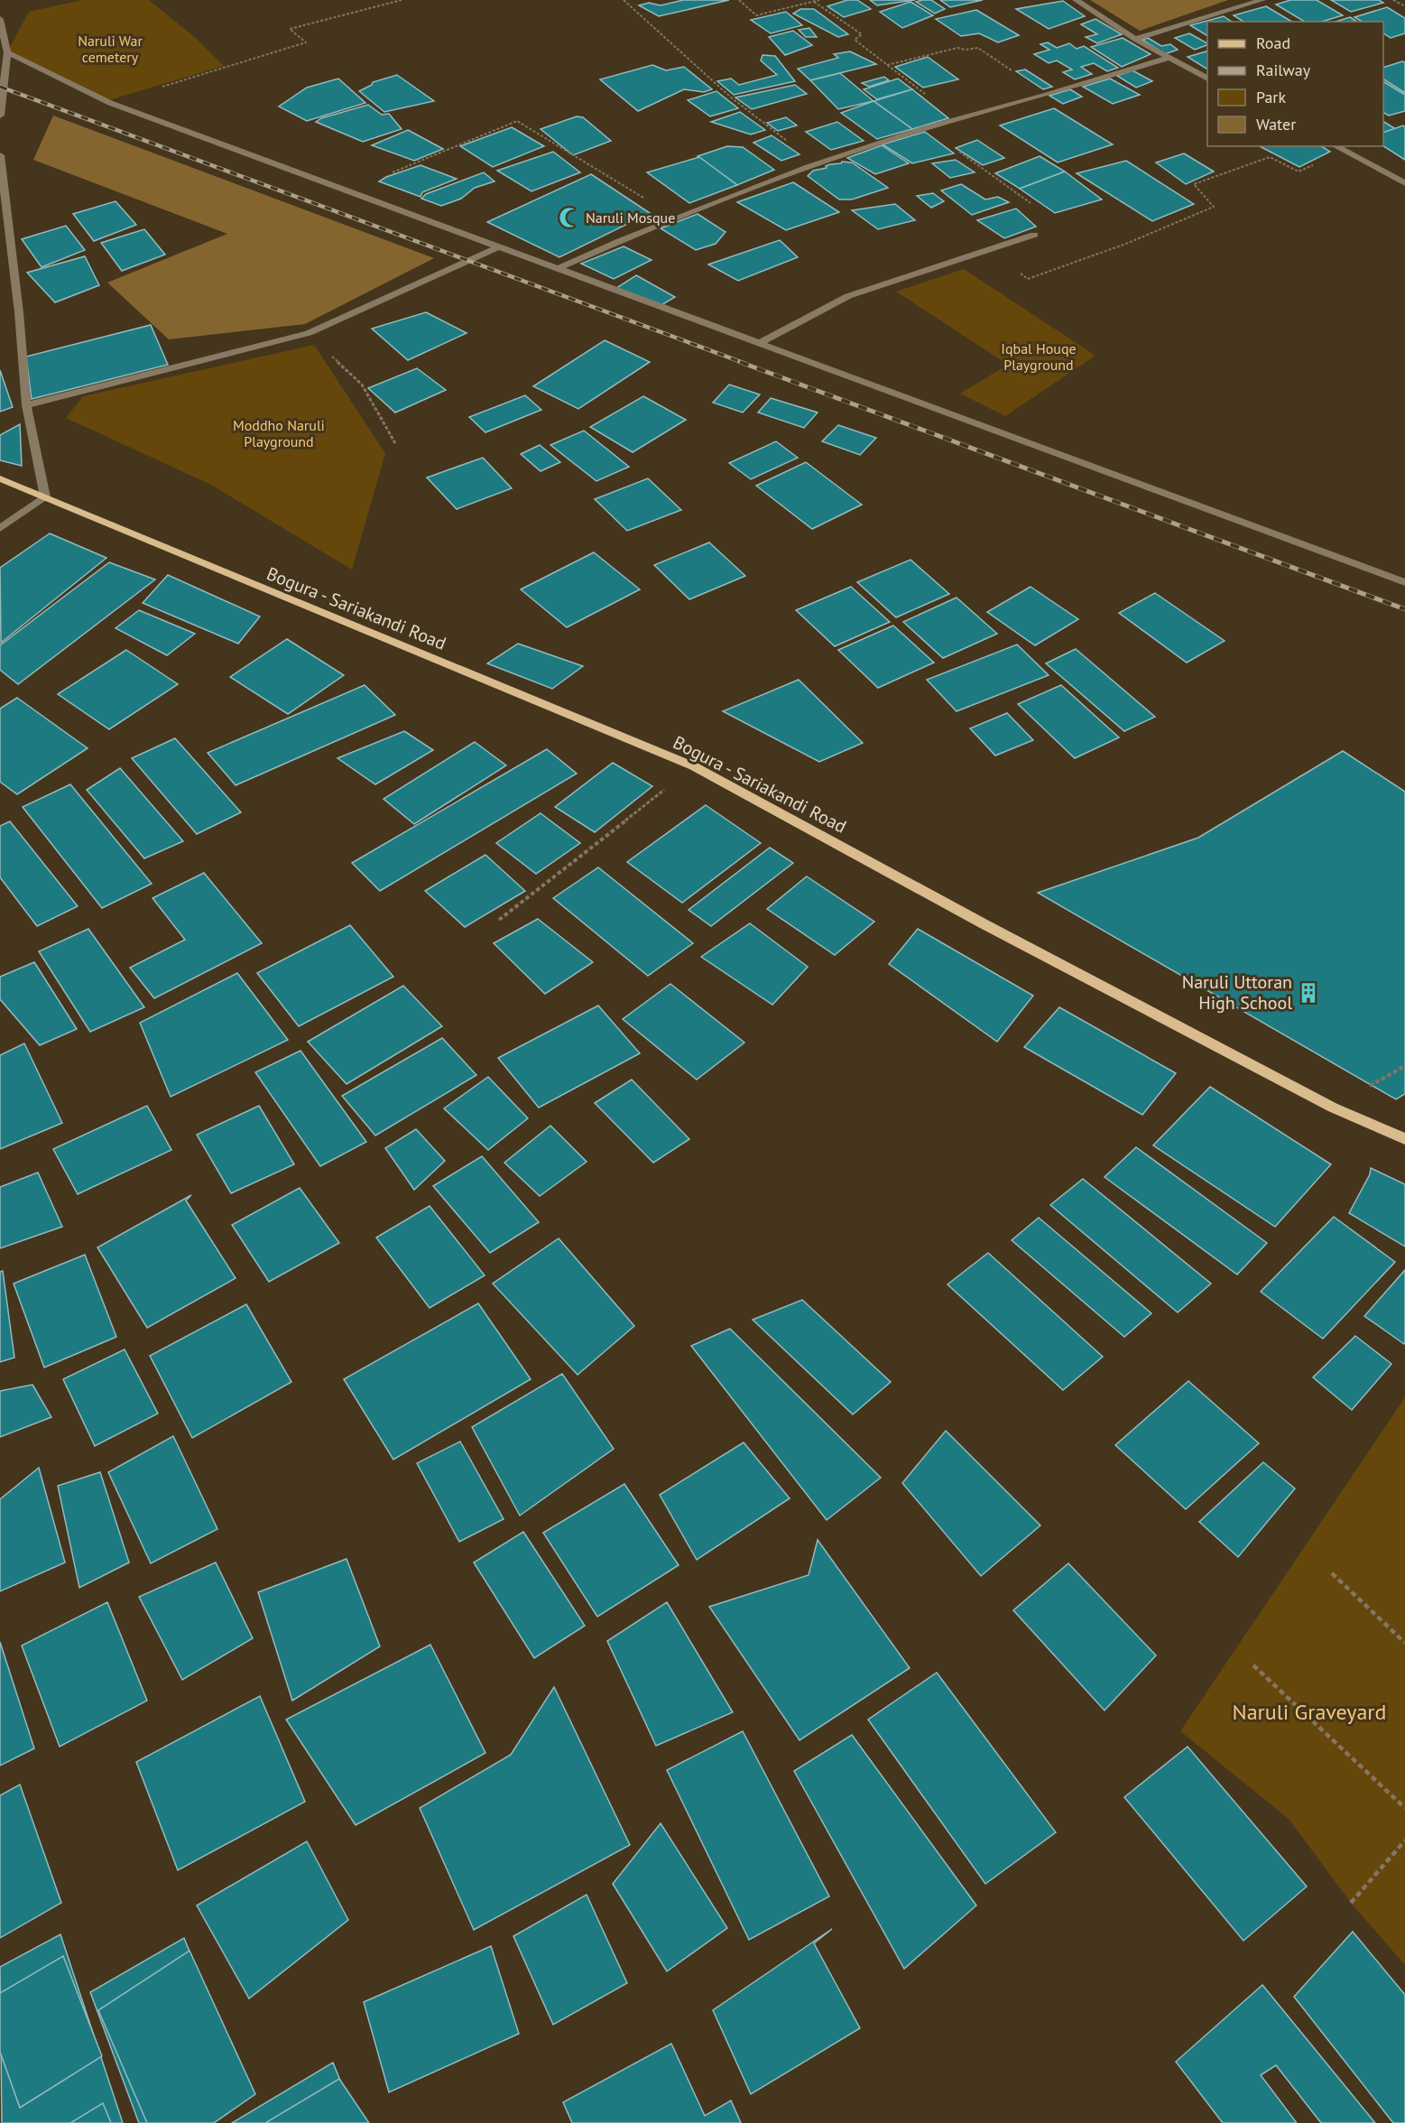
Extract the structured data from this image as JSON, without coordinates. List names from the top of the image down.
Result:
{
  "streets": {
    "main road": ["Bogura - Sariakandi Road"]
  },
  "parks": [
    "Naruli War cemetery",
    "Iqbal Houqe Playground",
    "Moddho Naruli Playground",
    "Naruli Graveyard"
  ],
  "places": {
    "mosque": ["Naruli Mosque"],
    "building": ["Naruli Uttoran High School"]
  },
  "legend": [
    "Road",
    "Railway",
    "Park",
    "Water"
  ]
}
